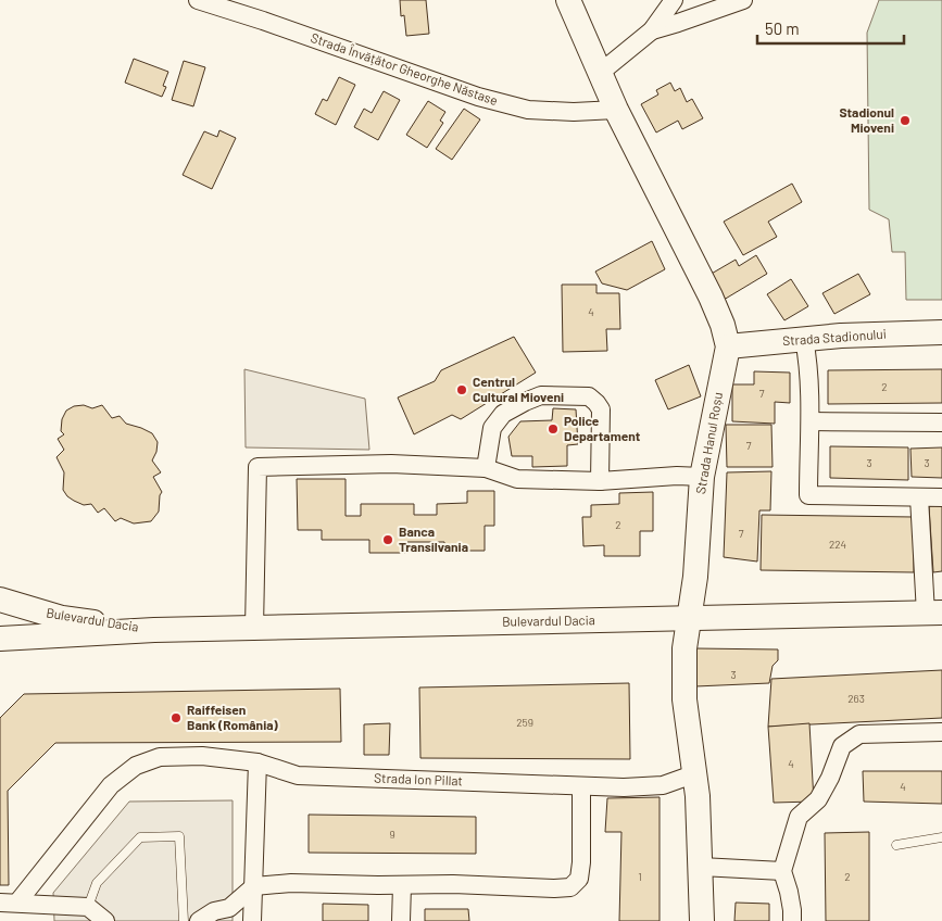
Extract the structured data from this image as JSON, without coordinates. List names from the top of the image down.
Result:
{
  "streets": {
    "street": [
      "Strada Învățător Gheorghe Năstase",
      "Strada Stadionului",
      "Strada Hanul Roșu",
      "Bulevardul Dacia",
      "Strada Ion Pillat"
    ]
  },
  "crossings": [
    ["Strada Învățător Gheorghe Năstase", "Strada Hanul Roșu"],
    ["Strada Stadionului", "Strada Hanul Roșu"],
    ["Strada Hanul Roșu", "Bulevardul Dacia"],
    ["Strada Hanul Roșu", "Strada Ion Pillat"]
  ],
  "places": [
    "Stadionul Mioveni",
    "Centrul Cultural Mioveni",
    "Police Departament",
    "Banca Transilvania",
    "Raiffeisen Bank (România)"
  ],
  "house_numbers": [
    "4",
    "2",
    "7",
    "7",
    "3",
    "3",
    "2",
    "7",
    "224",
    "3",
    "263",
    "259",
    "4",
    "4",
    "9",
    "1",
    "2"
  ],
  "scale_bar": "50 m"
}
